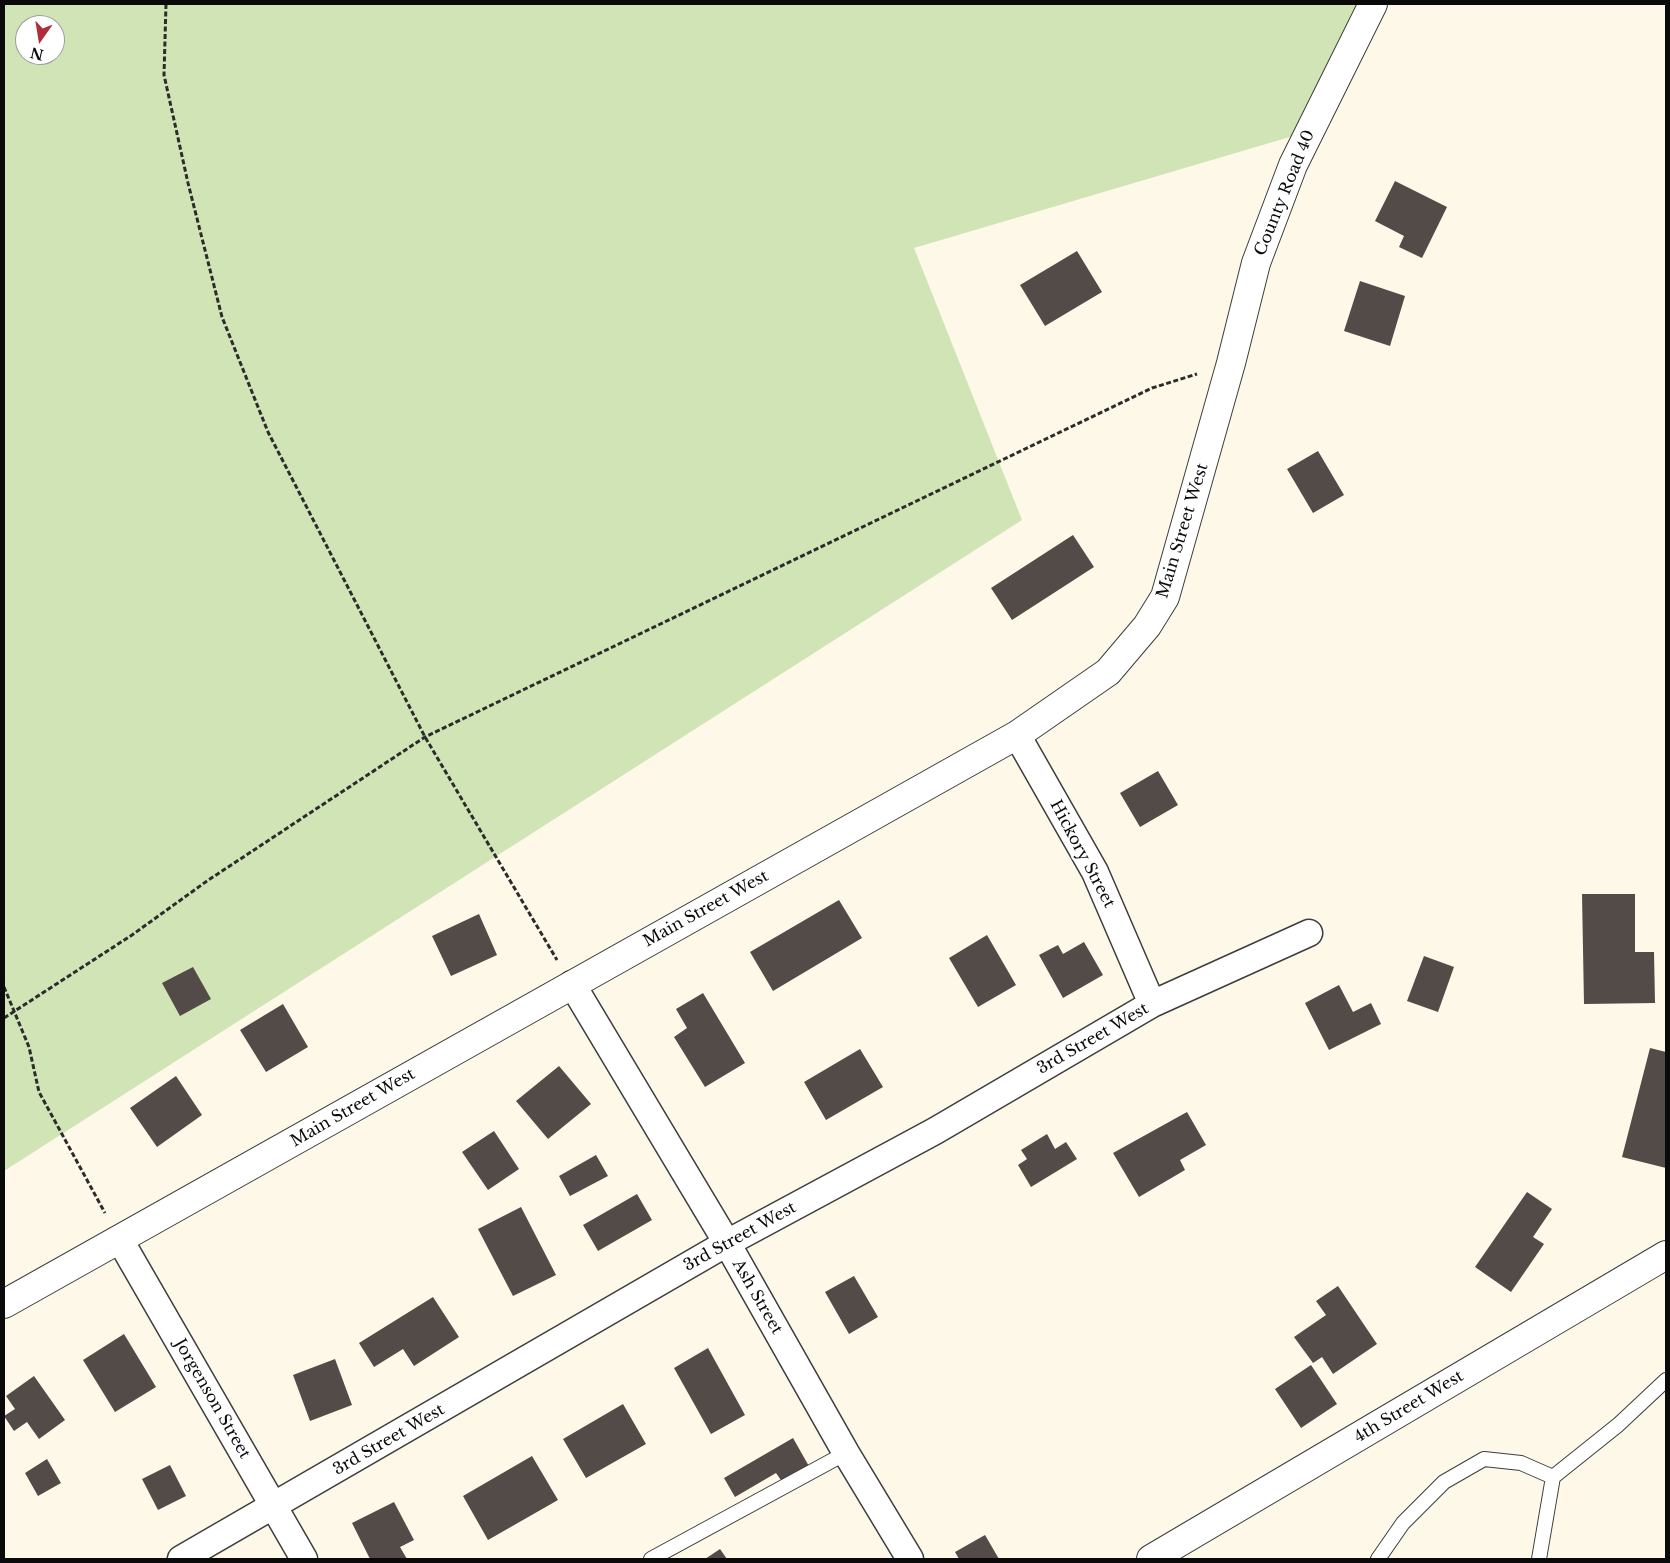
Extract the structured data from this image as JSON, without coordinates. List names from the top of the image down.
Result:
{
  "streets": {
    "street": [
      "County Road 40",
      "Main Street West",
      "Hickory Street",
      "3rd Street West",
      "Ash Street",
      "Jorgenson Street",
      "4th Street West"
    ]
  },
  "crossings": [
    ["County Road 40", "Main Street West"],
    ["Main Street West", "Hickory Street"],
    ["Main Street West", "Ash Street"],
    ["Main Street West", "Jorgenson Street"],
    ["Hickory Street", "3rd Street West"],
    ["3rd Street West", "Ash Street"],
    ["3rd Street West", "Jorgenson Street"]
  ],
  "north": "bottom"
}
